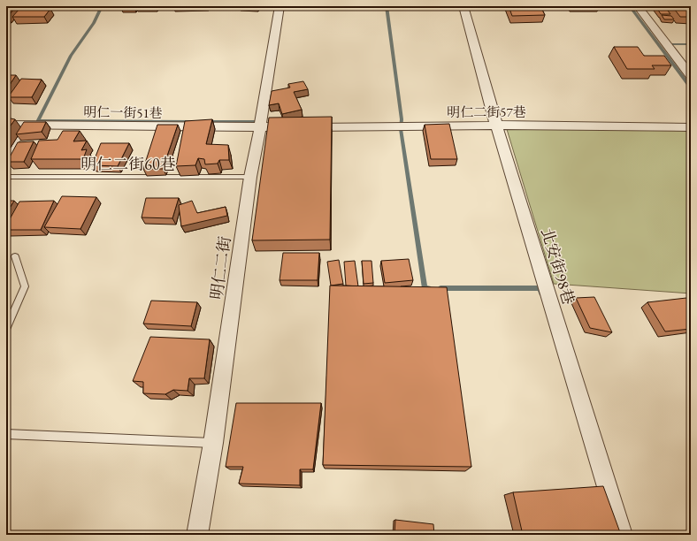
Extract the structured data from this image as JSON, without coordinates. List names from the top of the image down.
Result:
{
  "streets": {
    "street": [
      "明仁二街57巷",
      "明仁一街51巷",
      "北安街98巷",
      "明仁二街"
    ],
    "lane": ["明仁二街60巷"]
  },
  "crossings": [
    ["明仁二街57巷", "明仁一街51巷"],
    ["明仁二街57巷", "北安街98巷"],
    ["明仁二街57巷", "明仁二街"],
    ["明仁一街51巷", "明仁二街"],
    ["明仁二街60巷", "明仁二街"]
  ]
}
